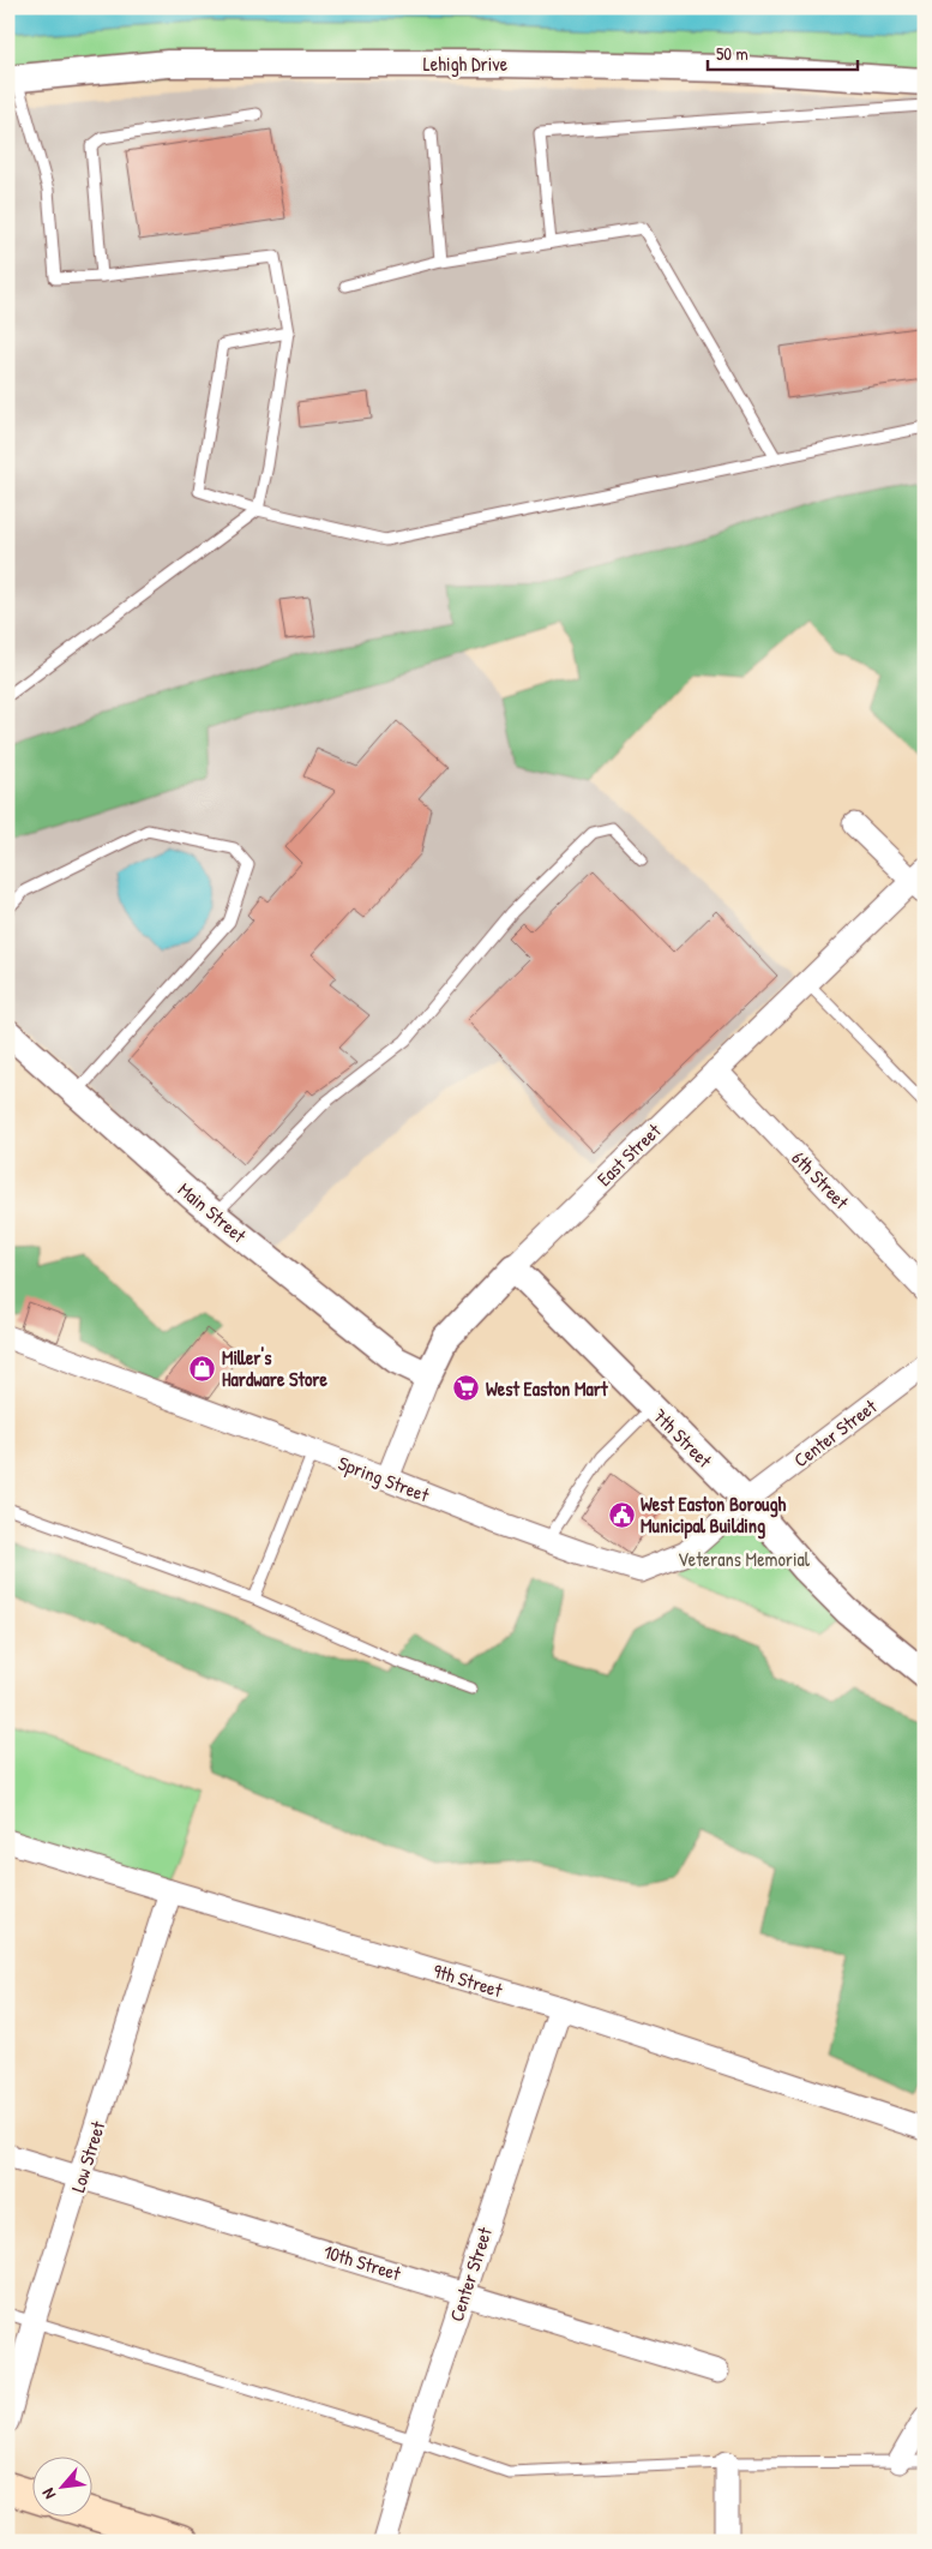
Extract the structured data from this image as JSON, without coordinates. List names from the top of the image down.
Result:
{
  "streets": {
    "street": [
      "Lehigh Drive",
      "East Street",
      "6th Street",
      "Main Street",
      "Center Street",
      "7th Street",
      "Spring Street",
      "9th Street",
      "Low Street",
      "10th Street"
    ]
  },
  "crossings": [
    ["East Street", "6th Street"],
    ["East Street", "Main Street"],
    ["East Street", "7th Street"],
    ["East Street", "Spring Street"],
    ["Center Street", "7th Street"],
    ["Center Street", "Spring Street"],
    ["Center Street", "9th Street"],
    ["Center Street", "10th Street"],
    ["7th Street", "Spring Street"],
    ["9th Street", "Low Street"],
    ["Low Street", "10th Street"]
  ],
  "parks": ["Veterans Memorial"],
  "places": {
    "shop": ["Miller's Hardware Store"],
    "supermarket": ["West Easton Mart"],
    "public building": ["West Easton Borough Municipal Building"]
  },
  "scale_bar": "50 m",
  "north": "bottom left"
}
